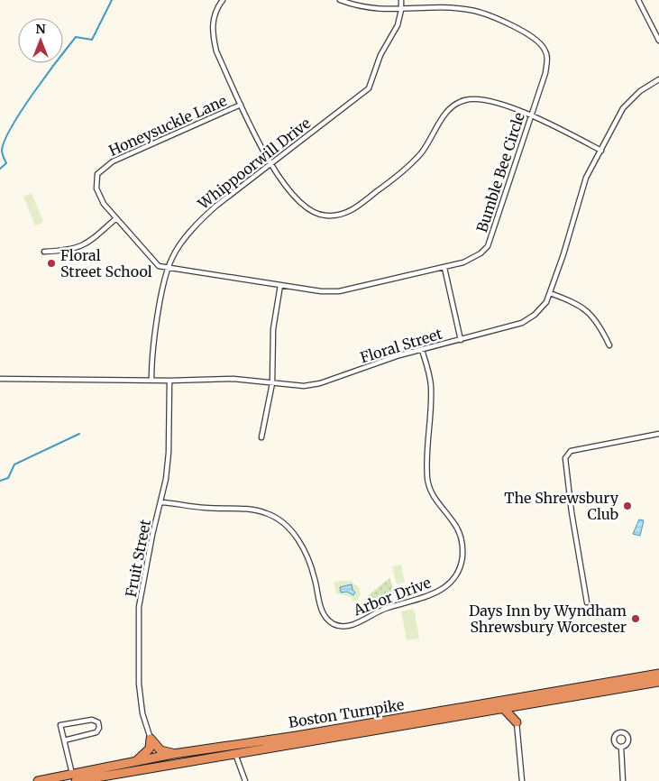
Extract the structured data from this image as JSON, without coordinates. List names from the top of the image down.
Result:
{
  "streets": {
    "highway": ["Boston Turnpike"],
    "street": [
      "Honeysuckle Lane",
      "Whippoorwill Drive",
      "Bumble Bee Circle",
      "Floral Street",
      "Fruit Street",
      "Arbor Drive"
    ]
  },
  "crossings": [
    ["Honeysuckle Lane", "Whippoorwill Drive"],
    ["Honeysuckle Lane", "Bumble Bee Circle"],
    ["Whippoorwill Drive", "Bumble Bee Circle"],
    ["Whippoorwill Drive", "Floral Street"],
    ["Floral Street", "Fruit Street"],
    ["Floral Street", "Arbor Drive"],
    ["Fruit Street", "Arbor Drive"]
  ],
  "places": ["Floral Street School", "The Shrewsbury Club", "Days Inn by Wyndham Shrewsbury Worcester"],
  "north": "top"
}
